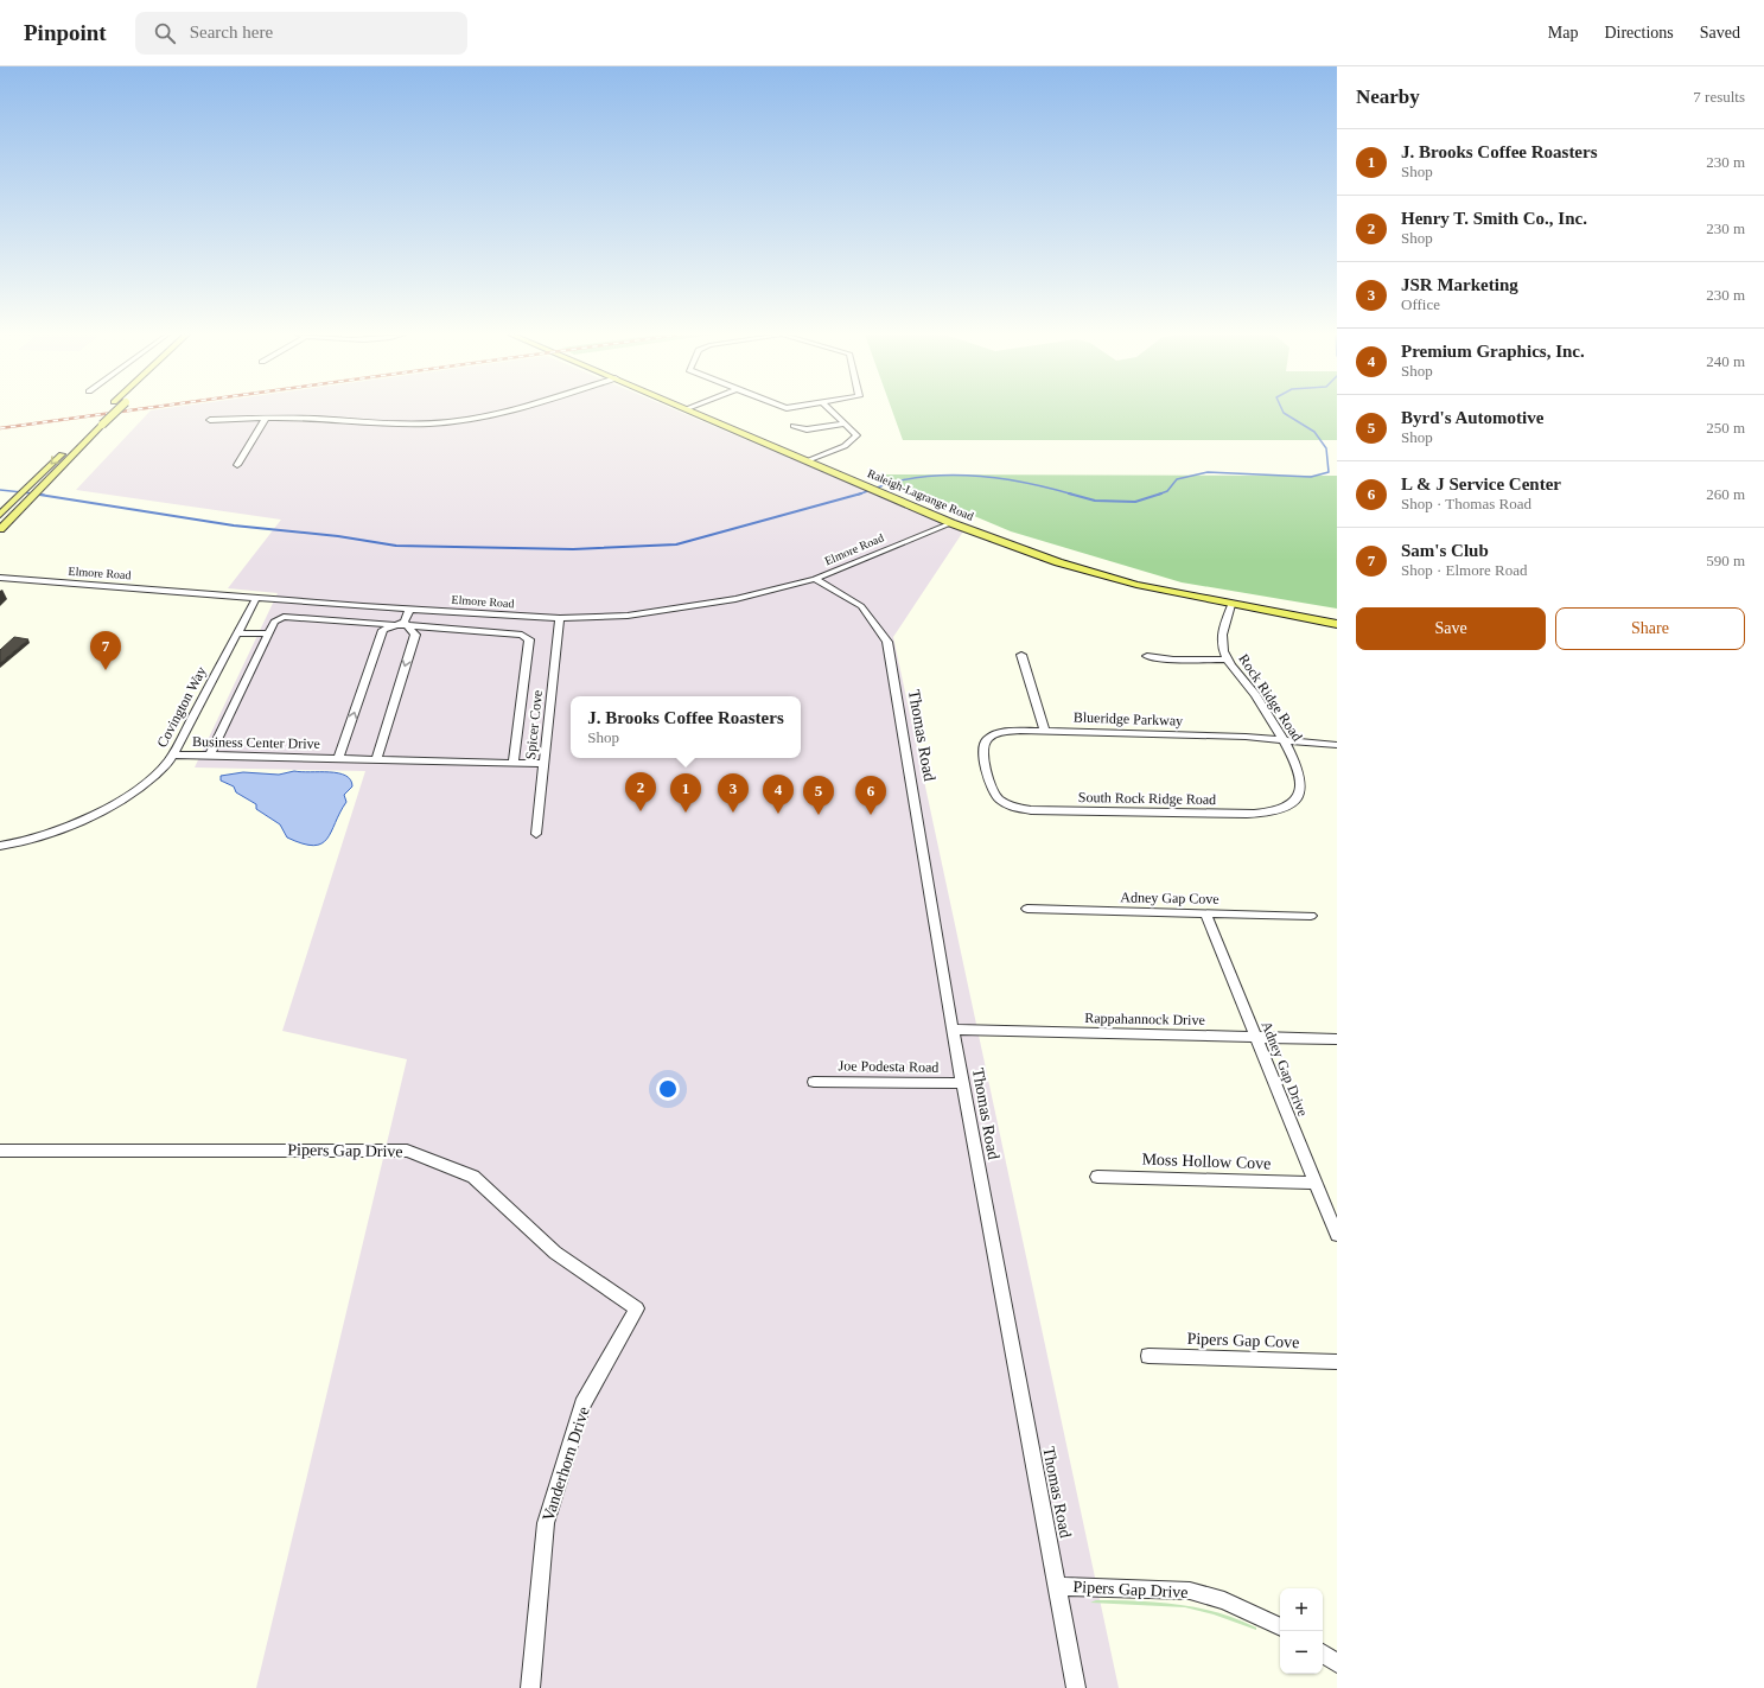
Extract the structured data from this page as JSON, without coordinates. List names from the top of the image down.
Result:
{
  "streets": {
    "main road": ["Raleigh-Lagrange Road"],
    "street": [
      "Elmore Road",
      "Rock Ridge Road",
      "Covington Way",
      "Blueridge Parkway",
      "Spicer Cove",
      "Thomas Road",
      "Business Center Drive",
      "South Rock Ridge Road",
      "Adney Gap Cove",
      "Rappahannock Drive",
      "Joe Podesta Road",
      "Adney Gap Drive",
      "Pipers Gap Drive",
      "Moss Hollow Cove",
      "Pipers Gap Cove",
      "Vanderhorn Drive"
    ]
  },
  "crossings": [
    ["Raleigh-Lagrange Road", "Elmore Road"],
    ["Raleigh-Lagrange Road", "Rock Ridge Road"],
    ["Elmore Road", "Covington Way"],
    ["Elmore Road", "Spicer Cove"],
    ["Elmore Road", "Thomas Road"],
    ["Elmore Road", "Business Center Drive"],
    ["Rock Ridge Road", "Blueridge Parkway"],
    ["Rock Ridge Road", "South Rock Ridge Road"],
    ["Covington Way", "Business Center Drive"],
    ["Blueridge Parkway", "South Rock Ridge Road"],
    ["Spicer Cove", "Business Center Drive"],
    ["Thomas Road", "Rappahannock Drive"],
    ["Thomas Road", "Joe Podesta Road"],
    ["Thomas Road", "Pipers Gap Drive"],
    ["Adney Gap Cove", "Adney Gap Drive"],
    ["Rappahannock Drive", "Adney Gap Drive"],
    ["Adney Gap Drive", "Moss Hollow Cove"],
    ["Pipers Gap Drive", "Vanderhorn Drive"]
  ],
  "page": {
    "header": "Pinpoint",
    "search": "Search here",
    "nav": ["Map", "Directions", "Saved"],
    "heading": ["Nearby", "7 results"],
    "list": [
      {
        "mark": "1",
        "name": "J. Brooks Coffee Roasters",
        "note": "Shop",
        "value": "230 m"
      },
      {
        "mark": "2",
        "name": "Henry T. Smith Co., Inc.",
        "note": "Shop",
        "value": "230 m"
      },
      {
        "mark": "3",
        "name": "JSR Marketing",
        "note": "Office",
        "value": "230 m"
      },
      {
        "mark": "4",
        "name": "Premium Graphics, Inc.",
        "note": "Shop",
        "value": "240 m"
      },
      {
        "mark": "5",
        "name": "Byrd's Automotive",
        "note": "Shop",
        "value": "250 m"
      },
      {
        "mark": "6",
        "name": "L & J Service Center",
        "note": "Shop · Thomas Road",
        "value": "260 m"
      },
      {
        "mark": "7",
        "name": "Sam's Club",
        "note": "Shop · Elmore Road",
        "value": "590 m"
      }
    ],
    "buttons": ["Save", "Share"],
    "pins": [
      "7",
      "2",
      "1",
      "3",
      "4",
      "5",
      "6"
    ],
    "popup": ["J. Brooks Coffee Roasters", "Shop"],
    "map_buttons": ["+", "−"]
  }
}
